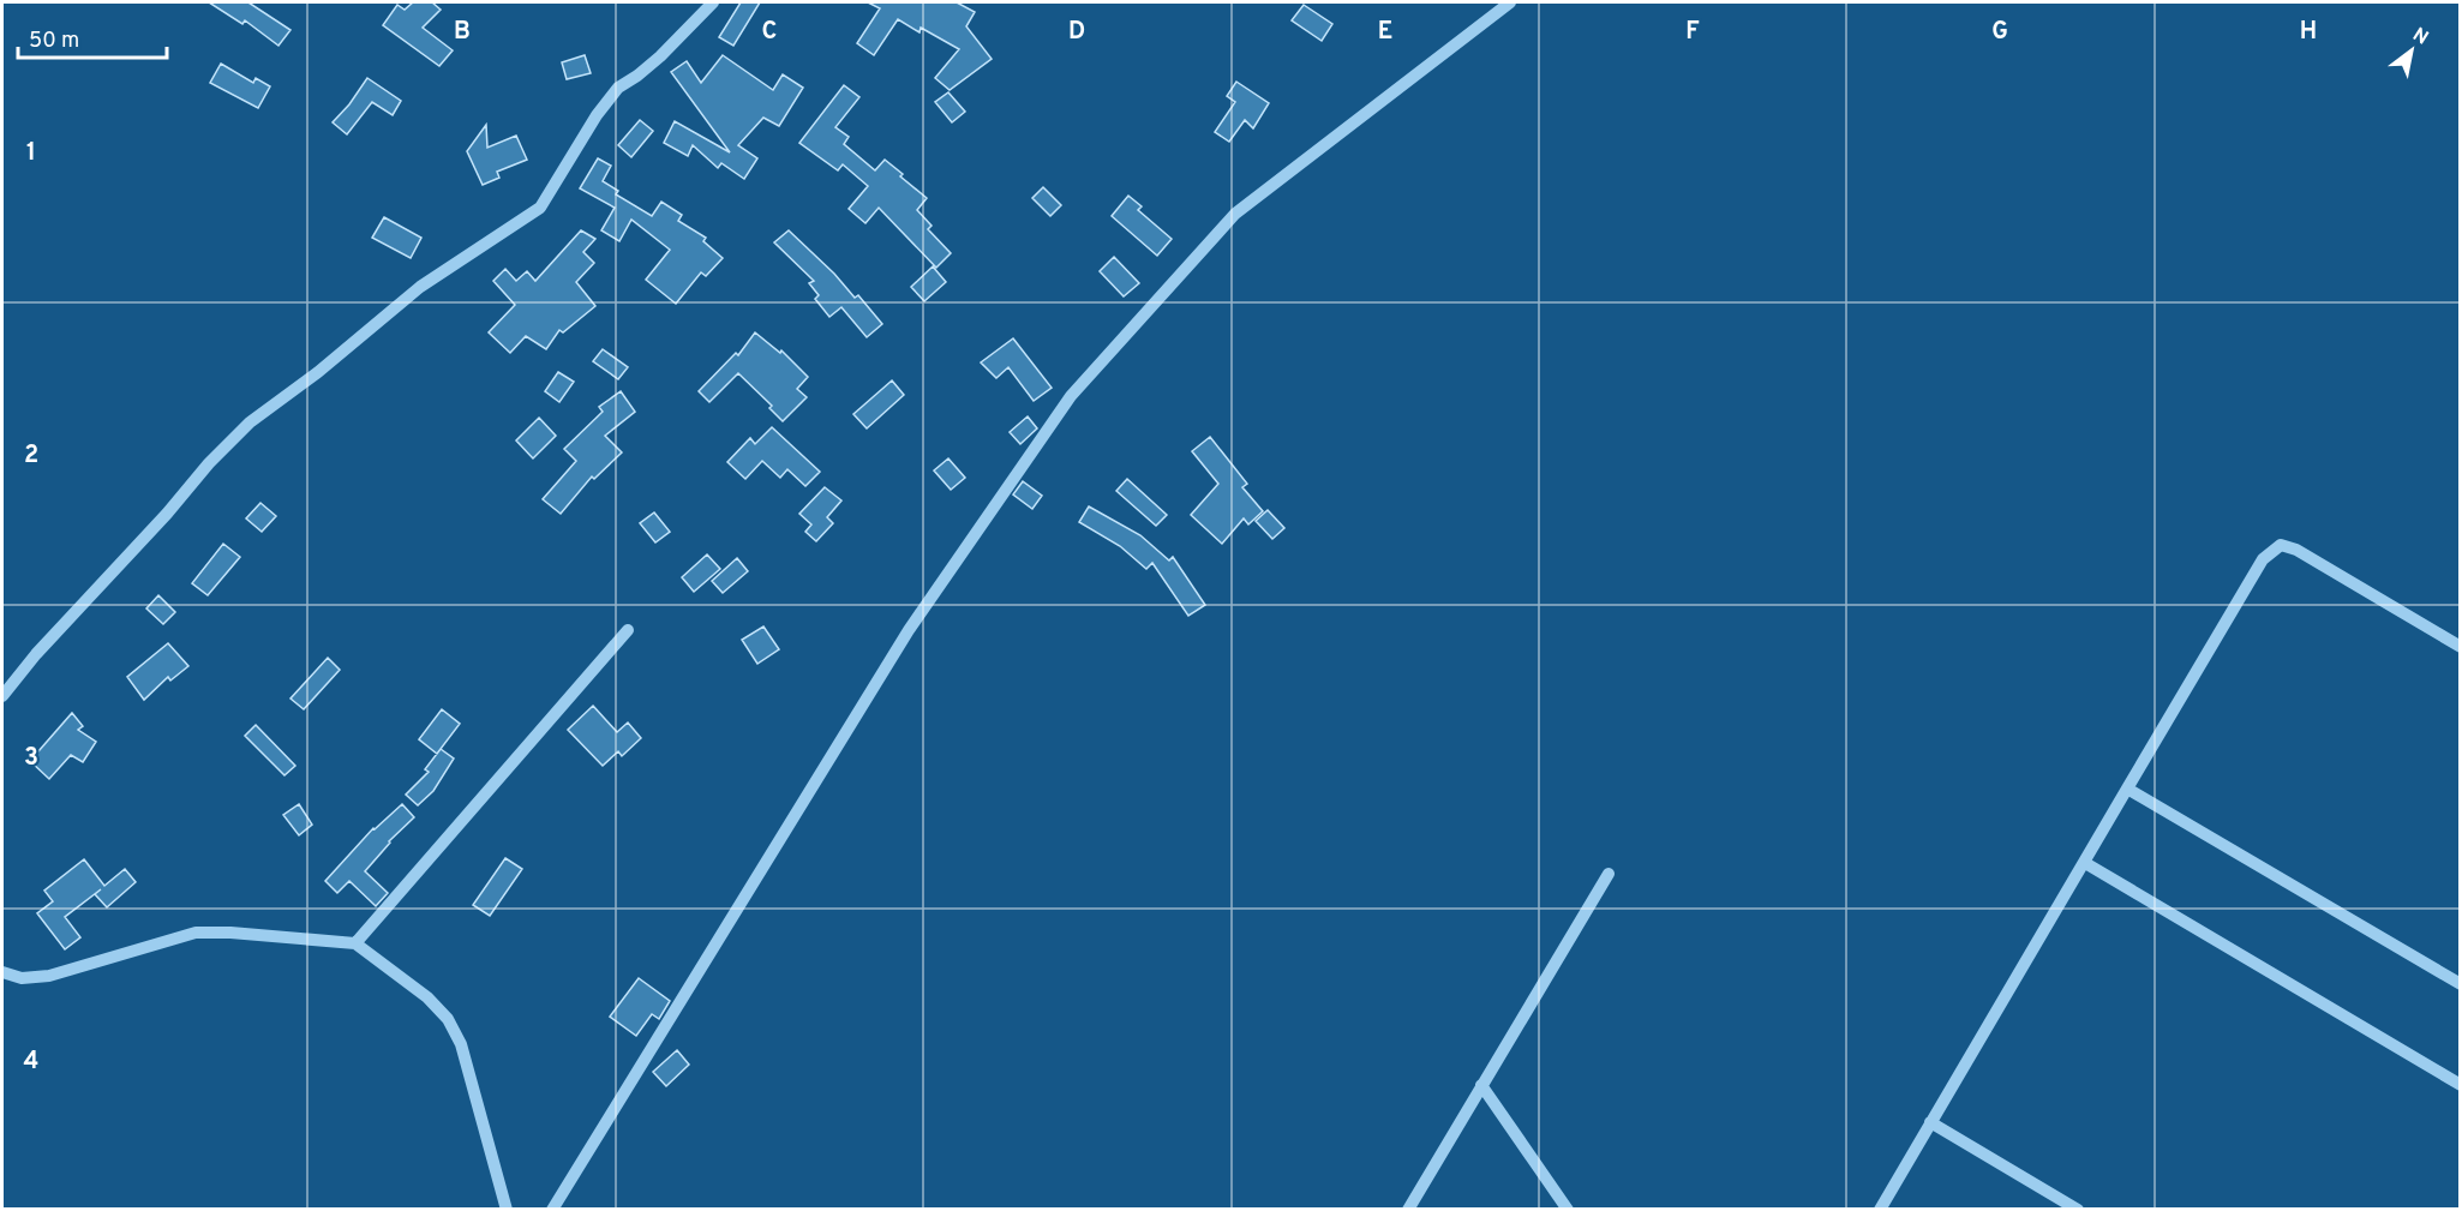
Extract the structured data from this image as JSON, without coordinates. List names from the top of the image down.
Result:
{
  "scale_bar": "50 m",
  "north": "top right",
  "grid": {
    "columns": [
      "B",
      "C",
      "D",
      "E",
      "F",
      "G",
      "H"
    ],
    "rows": [
      "1",
      "2",
      "3",
      "4"
    ]
  }
}
